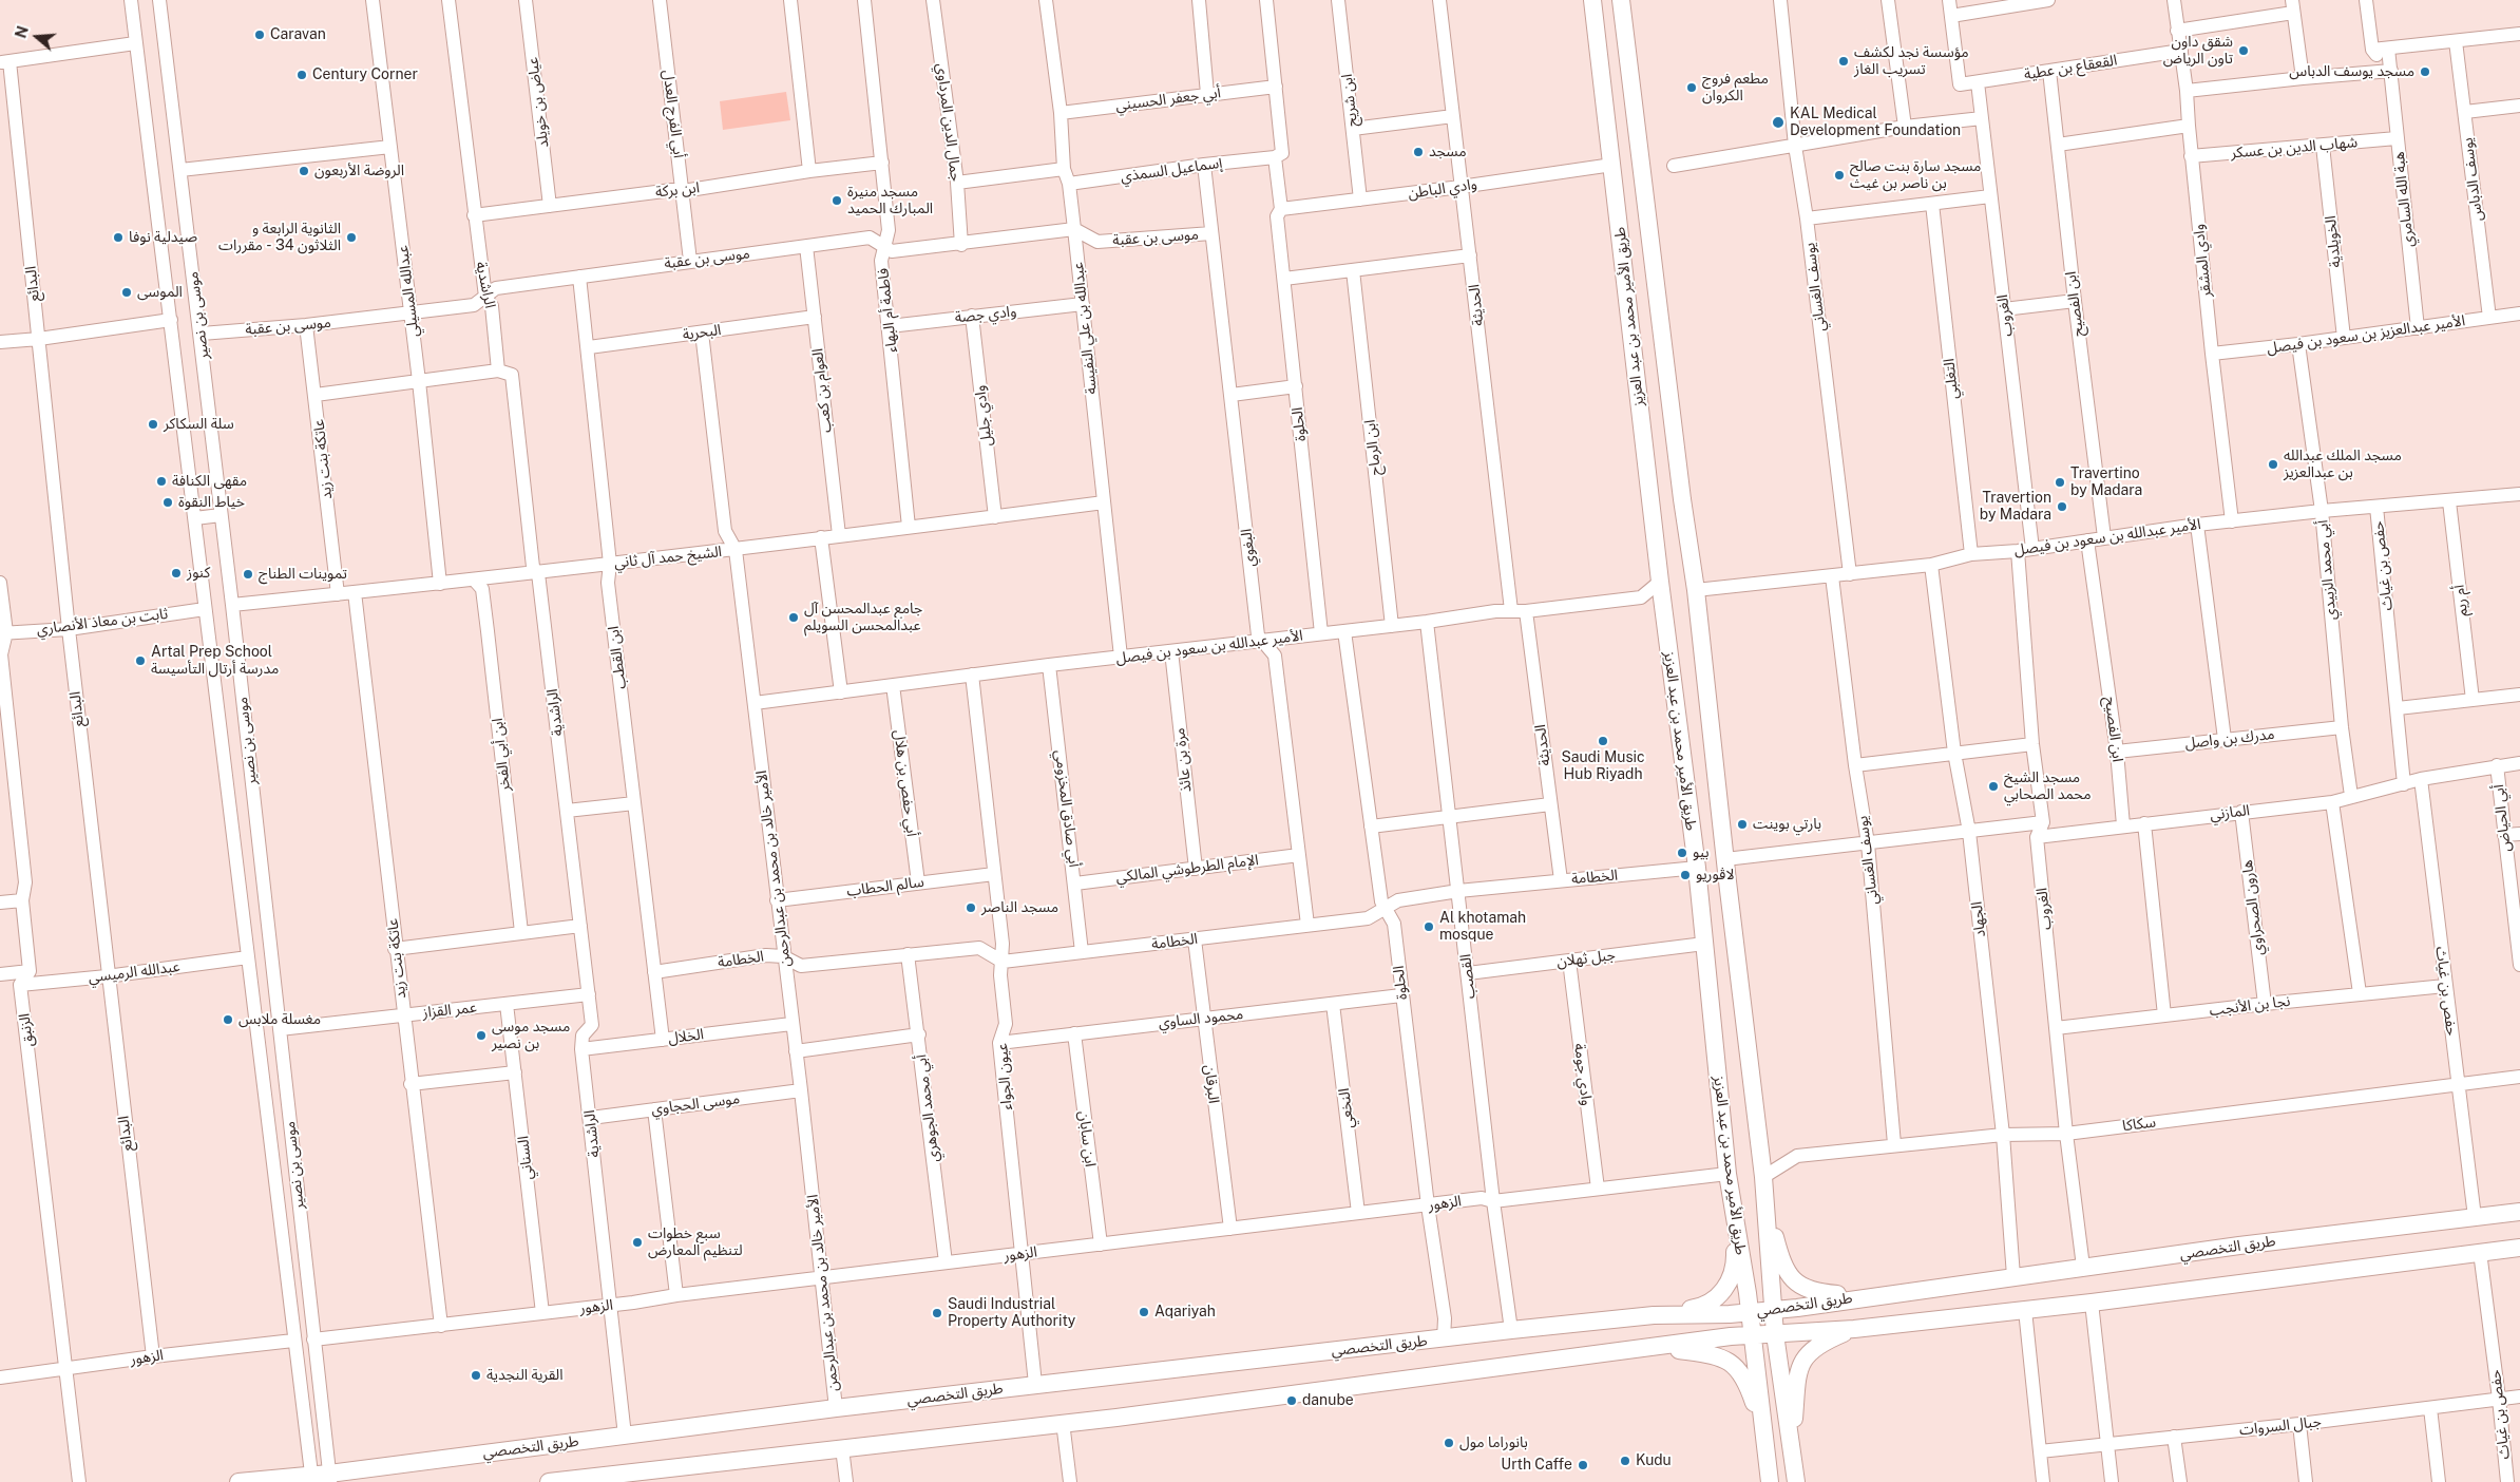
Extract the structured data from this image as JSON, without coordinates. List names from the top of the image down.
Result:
{
  "streets": {
    "main road": ["طريق الأمير محمد بن عبد العزيز", "طريق التخصصي"],
    "street": [
      "القعقاع بن عطية",
      "أبي جعفر الحسيني",
      "ابن شريح",
      "عياض بن خويلد",
      "أبي الفرج العدل",
      "جمال الدين المرداوي",
      "شهاب الدين بن عسكر",
      "إسماعيل السمذي",
      "يوسف الدباس",
      "وادي الباطن",
      "ابن بركة",
      "هبة الله السامري",
      "موسى بن عقبة",
      "الخويلدية",
      "وادي المشقر",
      "البدائع",
      "الراشدية",
      "يوسف الغساني",
      "عبدالله المسيلي",
      "ابن الفصيح",
      "الحديثة",
      "فاطمة أم البهاء",
      "وادي جصة",
      "موسى بن نصير",
      "الغروب",
      "عبدالله بن علي النفيسة",
      "البحرية",
      "الأمير عبدالعزيز بن سعود بن فيصل",
      "التغلبي",
      "العوام بن كعب",
      "وادي جليل",
      "الحلوة",
      "ابن الرماح",
      "عاتكة بنت زيد",
      "الأمير عبدالله بن سعود بن فيصل",
      "البغوي",
      "الشيخ حمد آل ثاني",
      "حفص بن غياث",
      "أبي محمد الزبيدي",
      "أم ريم",
      "ثابت بن معاذ الأنصاري",
      "ابن القطب",
      "مدرك بن واصل",
      "ابن أبي الفخر",
      "مرة بن عائذ",
      "أبي حفص بن هلال",
      "أبي صادق المخزومي",
      "المازني",
      "أبي الحياض",
      "الأمير خالد بن محمد بن عبدالرحمن",
      "الإمام الطرطوشي المالكي",
      "الخطامة",
      "سالم الحطاب",
      "هارون الصحراوي",
      "الجهاد",
      "جبل ثهلان",
      "عبدالله الرميسي",
      "القصب",
      "نجا بن الأنجب",
      "عمر القزاز",
      "محمود الساوي",
      "الزنبق",
      "الخلال",
      "وادي جومة",
      "عيون الجواء",
      "البرقان",
      "موسى الحجاوي",
      "أبي محمد الجوهري",
      "النخعي",
      "سكاكا",
      "ابن سابان",
      "السناني",
      "الزهور",
      "جبال السروات"
    ]
  },
  "crossings": [
    ["القعقاع بن عطية", "وادي المشقر"],
    ["القعقاع بن عطية", "ابن الفصيح"],
    ["القعقاع بن عطية", "الغروب"],
    ["أبي جعفر الحسيني", "عبدالله بن علي النفيسة"],
    ["أبي جعفر الحسيني", "الحلوة"],
    ["ابن شريح", "وادي الباطن"],
    ["عياض بن خويلد", "ابن بركة"],
    ["أبي الفرج العدل", "ابن بركة"],
    ["أبي الفرج العدل", "موسى بن عقبة"],
    ["جمال الدين المرداوي", "موسى بن عقبة"],
    ["شهاب الدين بن عسكر", "هبة الله السامري"],
    ["شهاب الدين بن عسكر", "الخويلدية"],
    ["شهاب الدين بن عسكر", "وادي المشقر"],
    ["إسماعيل السمذي", "عبدالله بن علي النفيسة"],
    ["إسماعيل السمذي", "الحلوة"],
    ["إسماعيل السمذي", "البغوي"],
    ["يوسف الدباس", "الأمير عبدالعزيز بن سعود بن فيصل"],
    ["وادي الباطن", "الحديثة"],
    ["وادي الباطن", "طريق الأمير محمد بن عبد العزيز"],
    ["وادي الباطن", "الحلوة"],
    ["ابن بركة", "الراشدية"],
    ["ابن بركة", "فاطمة أم البهاء"],
    ["هبة الله السامري", "الأمير عبدالعزيز بن سعود بن فيصل"],
    ["موسى بن عقبة", "الراشدية"],
    ["موسى بن عقبة", "عبدالله المسيلي"],
    ["موسى بن عقبة", "فاطمة أم البهاء"],
    ["موسى بن عقبة", "موسى بن نصير"],
    ["موسى بن عقبة", "عبدالله بن علي النفيسة"],
    ["موسى بن عقبة", "العوام بن كعب"],
    ["موسى بن عقبة", "عاتكة بنت زيد"],
    ["موسى بن عقبة", "البغوي"],
    ["موسى بن عقبة", "ابن القطب"],
    ["الخويلدية", "الأمير عبدالعزيز بن سعود بن فيصل"],
    ["وادي المشقر", "الأمير عبدالعزيز بن سعود بن فيصل"],
    ["وادي المشقر", "الأمير عبدالله بن سعود بن فيصل"],
    ["البدائع", "ثابت بن معاذ الأنصاري"],
    ["البدائع", "عبدالله الرميسي"],
    ["البدائع", "الزهور"],
    ["الراشدية", "الشيخ حمد آل ثاني"],
    ["الراشدية", "عمر القزاز"],
    ["الراشدية", "الخلال"],
    ["الراشدية", "موسى الحجاوي"],
    ["الراشدية", "الزهور"],
    ["الراشدية", "طريق التخصصي"],
    ["يوسف الغساني", "الأمير عبدالله بن سعود بن فيصل"],
    ["يوسف الغساني", "سكاكا"],
    ["عبدالله المسيلي", "الشيخ حمد آل ثاني"],
    ["ابن الفصيح", "الأمير عبدالله بن سعود بن فيصل"],
    ["ابن الفصيح", "مدرك بن واصل"],
    ["ابن الفصيح", "المازني"],
    ["الحديثة", "الأمير عبدالله بن سعود بن فيصل"],
    ["الحديثة", "الخطامة"],
    ["فاطمة أم البهاء", "وادي جصة"],
    ["فاطمة أم البهاء", "الشيخ حمد آل ثاني"],
    ["وادي جصة", "عبدالله بن علي النفيسة"],
    ["وادي جصة", "وادي جليل"],
    ["موسى بن نصير", "الشيخ حمد آل ثاني"],
    ["موسى بن نصير", "عمر القزاز"],
    ["موسى بن نصير", "الزهور"],
    ["موسى بن نصير", "طريق التخصصي"],
    ["الغروب", "الأمير عبدالله بن سعود بن فيصل"],
    ["الغروب", "المازني"],
    ["الغروب", "نجا بن الأنجب"],
    ["الغروب", "سكاكا"],
    ["الغروب", "طريق التخصصي"],
    ["طريق الأمير محمد بن عبد العزيز", "الأمير عبدالله بن سعود بن فيصل"],
    ["طريق الأمير محمد بن عبد العزيز", "الخطامة"],
    ["طريق الأمير محمد بن عبد العزيز", "جبل ثهلان"],
    ["طريق الأمير محمد بن عبد العزيز", "سكاكا"],
    ["طريق الأمير محمد بن عبد العزيز", "الزهور"],
    ["طريق الأمير محمد بن عبد العزيز", "طريق التخصصي"],
    ["عبدالله بن علي النفيسة", "الأمير عبدالله بن سعود بن فيصل"],
    ["عبدالله بن علي النفيسة", "الشيخ حمد آل ثاني"],
    ["البحرية", "العوام بن كعب"],
    ["البحرية", "ابن القطب"],
    ["البحرية", "الأمير خالد بن محمد بن عبدالرحمن"],
    ["الأمير عبدالعزيز بن سعود بن فيصل", "أبي محمد الزبيدي"],
    ["التغلبي", "الأمير عبدالله بن سعود بن فيصل"],
    ["العوام بن كعب", "الشيخ حمد آل ثاني"],
    ["وادي جليل", "الشيخ حمد آل ثاني"],
    ["الحلوة", "الأمير عبدالله بن سعود بن فيصل"],
    ["الحلوة", "الخطامة"],
    ["الحلوة", "محمود الساوي"],
    ["الحلوة", "الزهور"],
    ["الحلوة", "طريق التخصصي"],
    ["ابن الرماح", "الأمير عبدالله بن سعود بن فيصل"],
    ["عاتكة بنت زيد", "الشيخ حمد آل ثاني"],
    ["عاتكة بنت زيد", "عمر القزاز"],
    ["عاتكة بنت زيد", "الزهور"],
    ["الأمير عبدالله بن سعود بن فيصل", "البغوي"],
    ["الأمير عبدالله بن سعود بن فيصل", "حفص بن غياث"],
    ["الأمير عبدالله بن سعود بن فيصل", "أبي محمد الزبيدي"],
    ["الأمير عبدالله بن سعود بن فيصل", "أم ريم"],
    ["الأمير عبدالله بن سعود بن فيصل", "مرة بن عائذ"],
    ["الأمير عبدالله بن سعود بن فيصل", "أبي حفص بن هلال"],
    ["الأمير عبدالله بن سعود بن فيصل", "أبي صادق المخزومي"],
    ["الأمير عبدالله بن سعود بن فيصل", "الأمير خالد بن محمد بن عبدالرحمن"],
    ["الأمير عبدالله بن سعود بن فيصل", "الجهاد"],
    ["الأمير عبدالله بن سعود بن فيصل", "القصب"],
    ["الأمير عبدالله بن سعود بن فيصل", "عيون الجواء"],
    ["البغوي", "الإمام الطرطوشي المالكي"],
    ["البغوي", "الخطامة"],
    ["الشيخ حمد آل ثاني", "ابن القطب"],
    ["الشيخ حمد آل ثاني", "ابن أبي الفخر"],
    ["الشيخ حمد آل ثاني", "الأمير خالد بن محمد بن عبدالرحمن"],
    ["حفص بن غياث", "المازني"],
    ["حفص بن غياث", "نجا بن الأنجب"],
    ["حفص بن غياث", "سكاكا"],
    ["حفص بن غياث", "طريق التخصصي"],
    ["حفص بن غياث", "جبال السروات"],
    ["أبي محمد الزبيدي", "مدرك بن واصل"],
    ["أبي محمد الزبيدي", "المازني"],
    ["ابن القطب", "الخطامة"],
    ["ابن القطب", "الخلال"],
    ["مرة بن عائذ", "الإمام الطرطوشي المالكي"],
    ["أبي حفص بن هلال", "سالم الحطاب"],
    ["أبي صادق المخزومي", "الإمام الطرطوشي المالكي"],
    ["أبي صادق المخزومي", "الخطامة"],
    ["المازني", "أبي الحياض"],
    ["المازني", "هارون الصحراوي"],
    ["الأمير خالد بن محمد بن عبدالرحمن", "الخطامة"],
    ["الأمير خالد بن محمد بن عبدالرحمن", "سالم الحطاب"],
    ["الأمير خالد بن محمد بن عبدالرحمن", "الخلال"],
    ["الأمير خالد بن محمد بن عبدالرحمن", "موسى الحجاوي"],
    ["الأمير خالد بن محمد بن عبدالرحمن", "الزهور"],
    ["الأمير خالد بن محمد بن عبدالرحمن", "طريق التخصصي"],
    ["الخطامة", "القصب"],
    ["الخطامة", "عيون الجواء"],
    ["الخطامة", "البرقان"],
    ["الخطامة", "أبي محمد الجوهري"],
    ["سالم الحطاب", "عيون الجواء"],
    ["هارون الصحراوي", "نجا بن الأنجب"],
    ["الجهاد", "سكاكا"],
    ["الجهاد", "طريق التخصصي"],
    ["جبل ثهلان", "القصب"],
    ["جبل ثهلان", "وادي جومة"],
    ["عبدالله الرميسي", "الزنبق"],
    ["القصب", "الزهور"],
    ["القصب", "طريق التخصصي"],
    ["عمر القزاز", "السناني"],
    ["محمود الساوي", "عيون الجواء"],
    ["محمود الساوي", "البرقان"],
    ["محمود الساوي", "النخعي"],
    ["محمود الساوي", "ابن سابان"],
    ["الزنبق", "الزهور"],
    ["وادي جومة", "الزهور"],
    ["عيون الجواء", "الزهور"],
    ["عيون الجواء", "طريق التخصصي"],
    ["البرقان", "الزهور"],
    ["أبي محمد الجوهري", "الزهور"],
    ["النخعي", "الزهور"],
    ["ابن سابان", "الزهور"],
    ["السناني", "الزهور"]
  ],
  "places": [
    "Caravan",
    "شقق داون تاون الرياض",
    "مؤسسة نجد لكشف تسريب الغاز",
    "مسجد يوسف الدباس",
    "Century Corner",
    "مطعم فروج الكروان",
    "KAL Medical Development Foundation",
    "مسجد",
    "الروضة الأربعون",
    "مسجد سارة بنت صالح بن ناصر بن غيث",
    "مسجد منيرة المبارك الحميد",
    "صيدلية نوفا",
    "الثانوية الرابعة و الثلاثون 34 - مقررات",
    "الموسى",
    "سلة السكاكر",
    "مسجد الملك عبدالله بن عبدالعزيز",
    "مقهى الكنافة",
    "Travertino by Madara",
    "خياط النقوة",
    "Travertion by Madara",
    "كنوز",
    "تموينات الطناج",
    "جامع عبدالمحسن آل عبدالمحسن السويلم",
    "Artal Prep School مدرسة أرتال التأسيسة",
    "Saudi Music Hub Riyadh",
    "مسجد الشيخ محمد الصحابي",
    "بارتي بوينت",
    "بيو",
    "لاڤوريو",
    "مسجد الناصر",
    "Al khotamah mosque",
    "مغسلة ملابس",
    "مسجد موسى بن نصير",
    "سبع خطوات لتنظيم المعارض",
    "Aqariyah",
    "Saudi Industrial Property Authority",
    "القرية النجدية",
    "danube",
    "بانوراما مول",
    "Kudu",
    "Urth Caffe"
  ],
  "north": "left"
}
